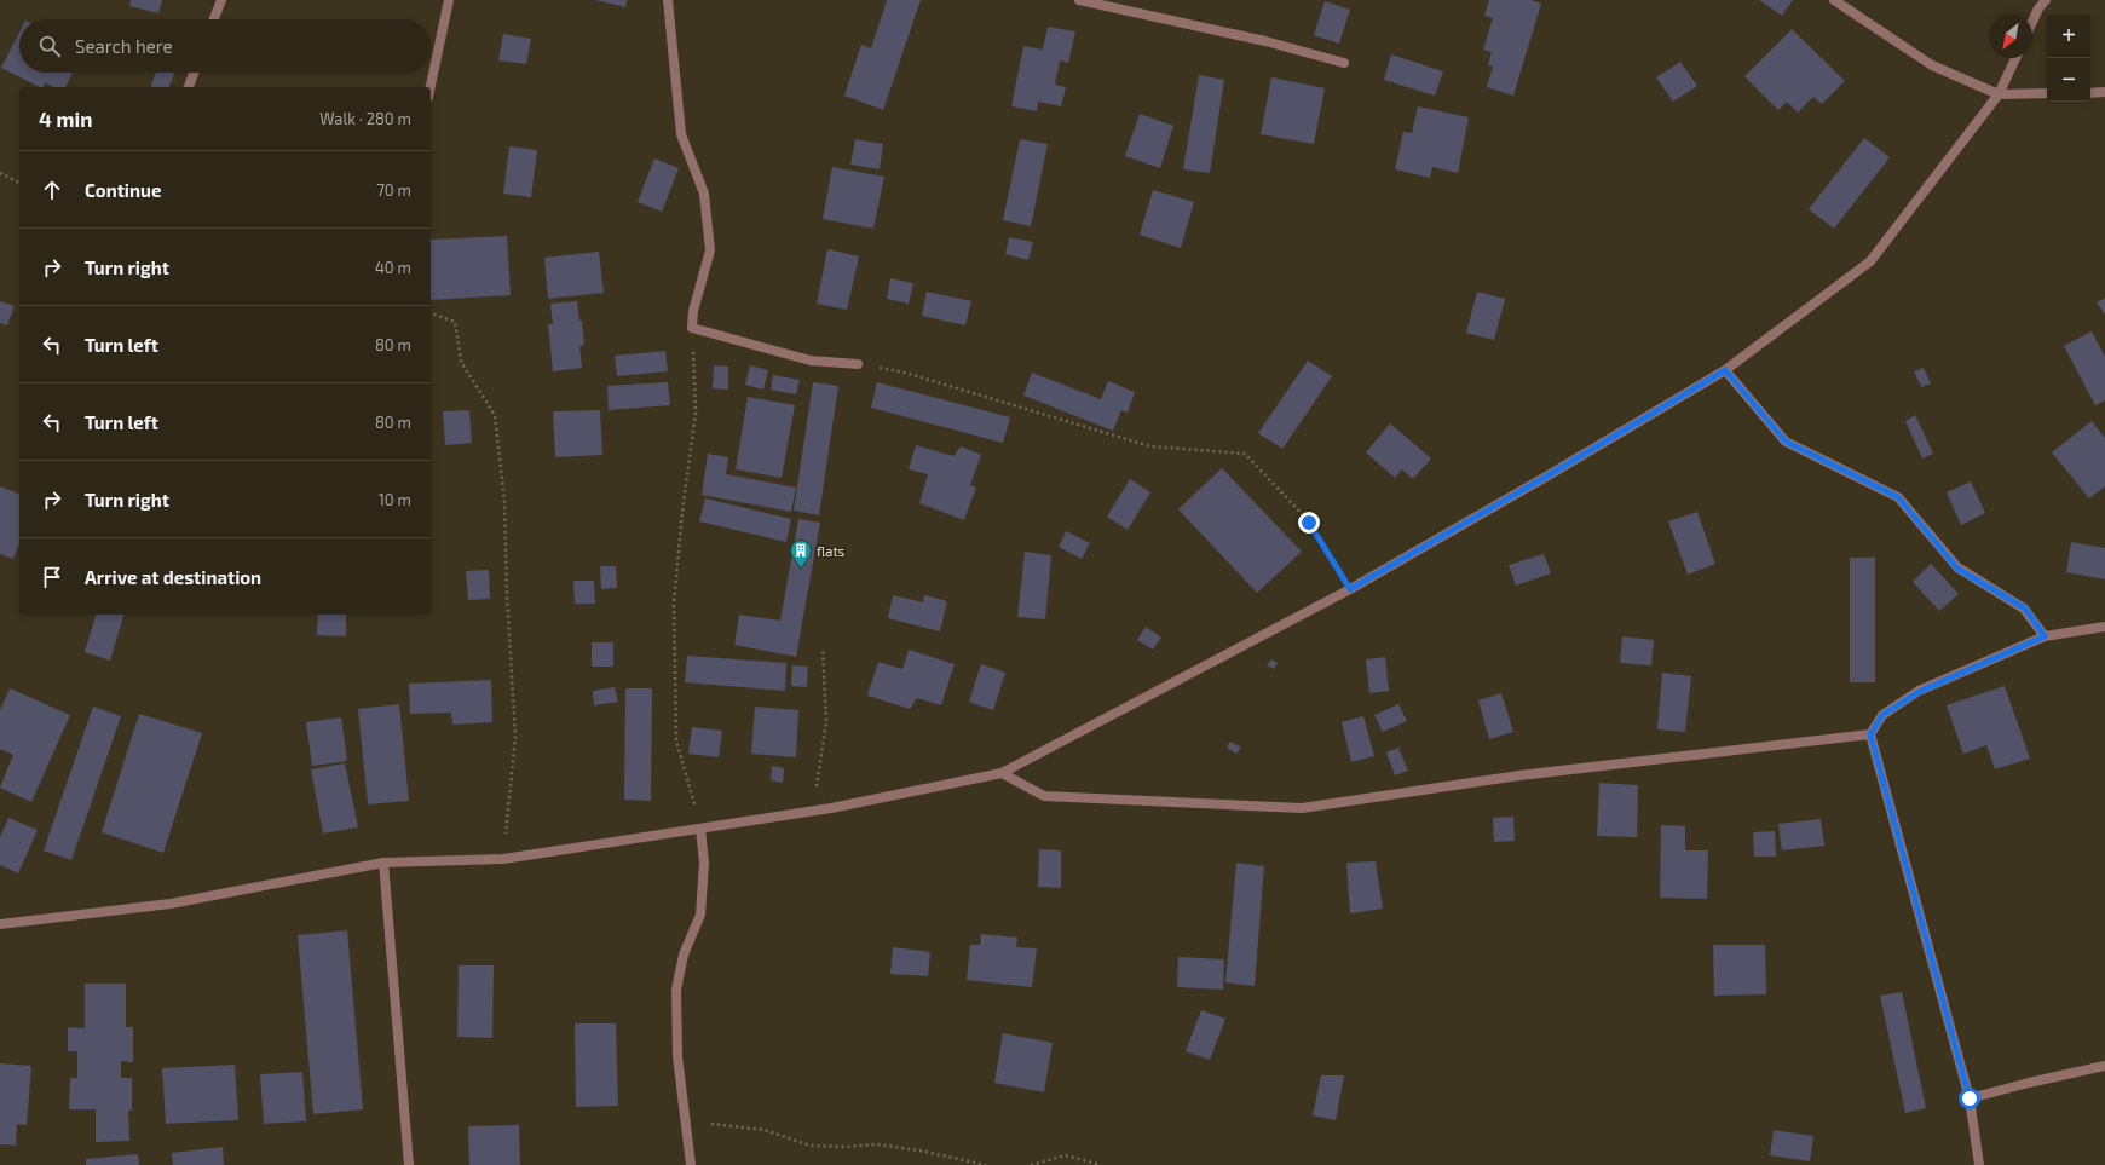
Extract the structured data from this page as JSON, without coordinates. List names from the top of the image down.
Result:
{
  "places": {
    "building": ["flats"]
  },
  "north": "bottom left",
  "page": {
    "map_buttons": ["+", "−"],
    "search": "Search here",
    "heading": ["4 min", "Walk · 280 m"],
    "list": [
      ["Continue", "70 m"],
      ["Turn right", "40 m"],
      ["Turn left", "80 m"],
      ["Turn left", "80 m"],
      ["Turn right", "10 m"],
      "Arrive at destination"
    ]
  }
}
